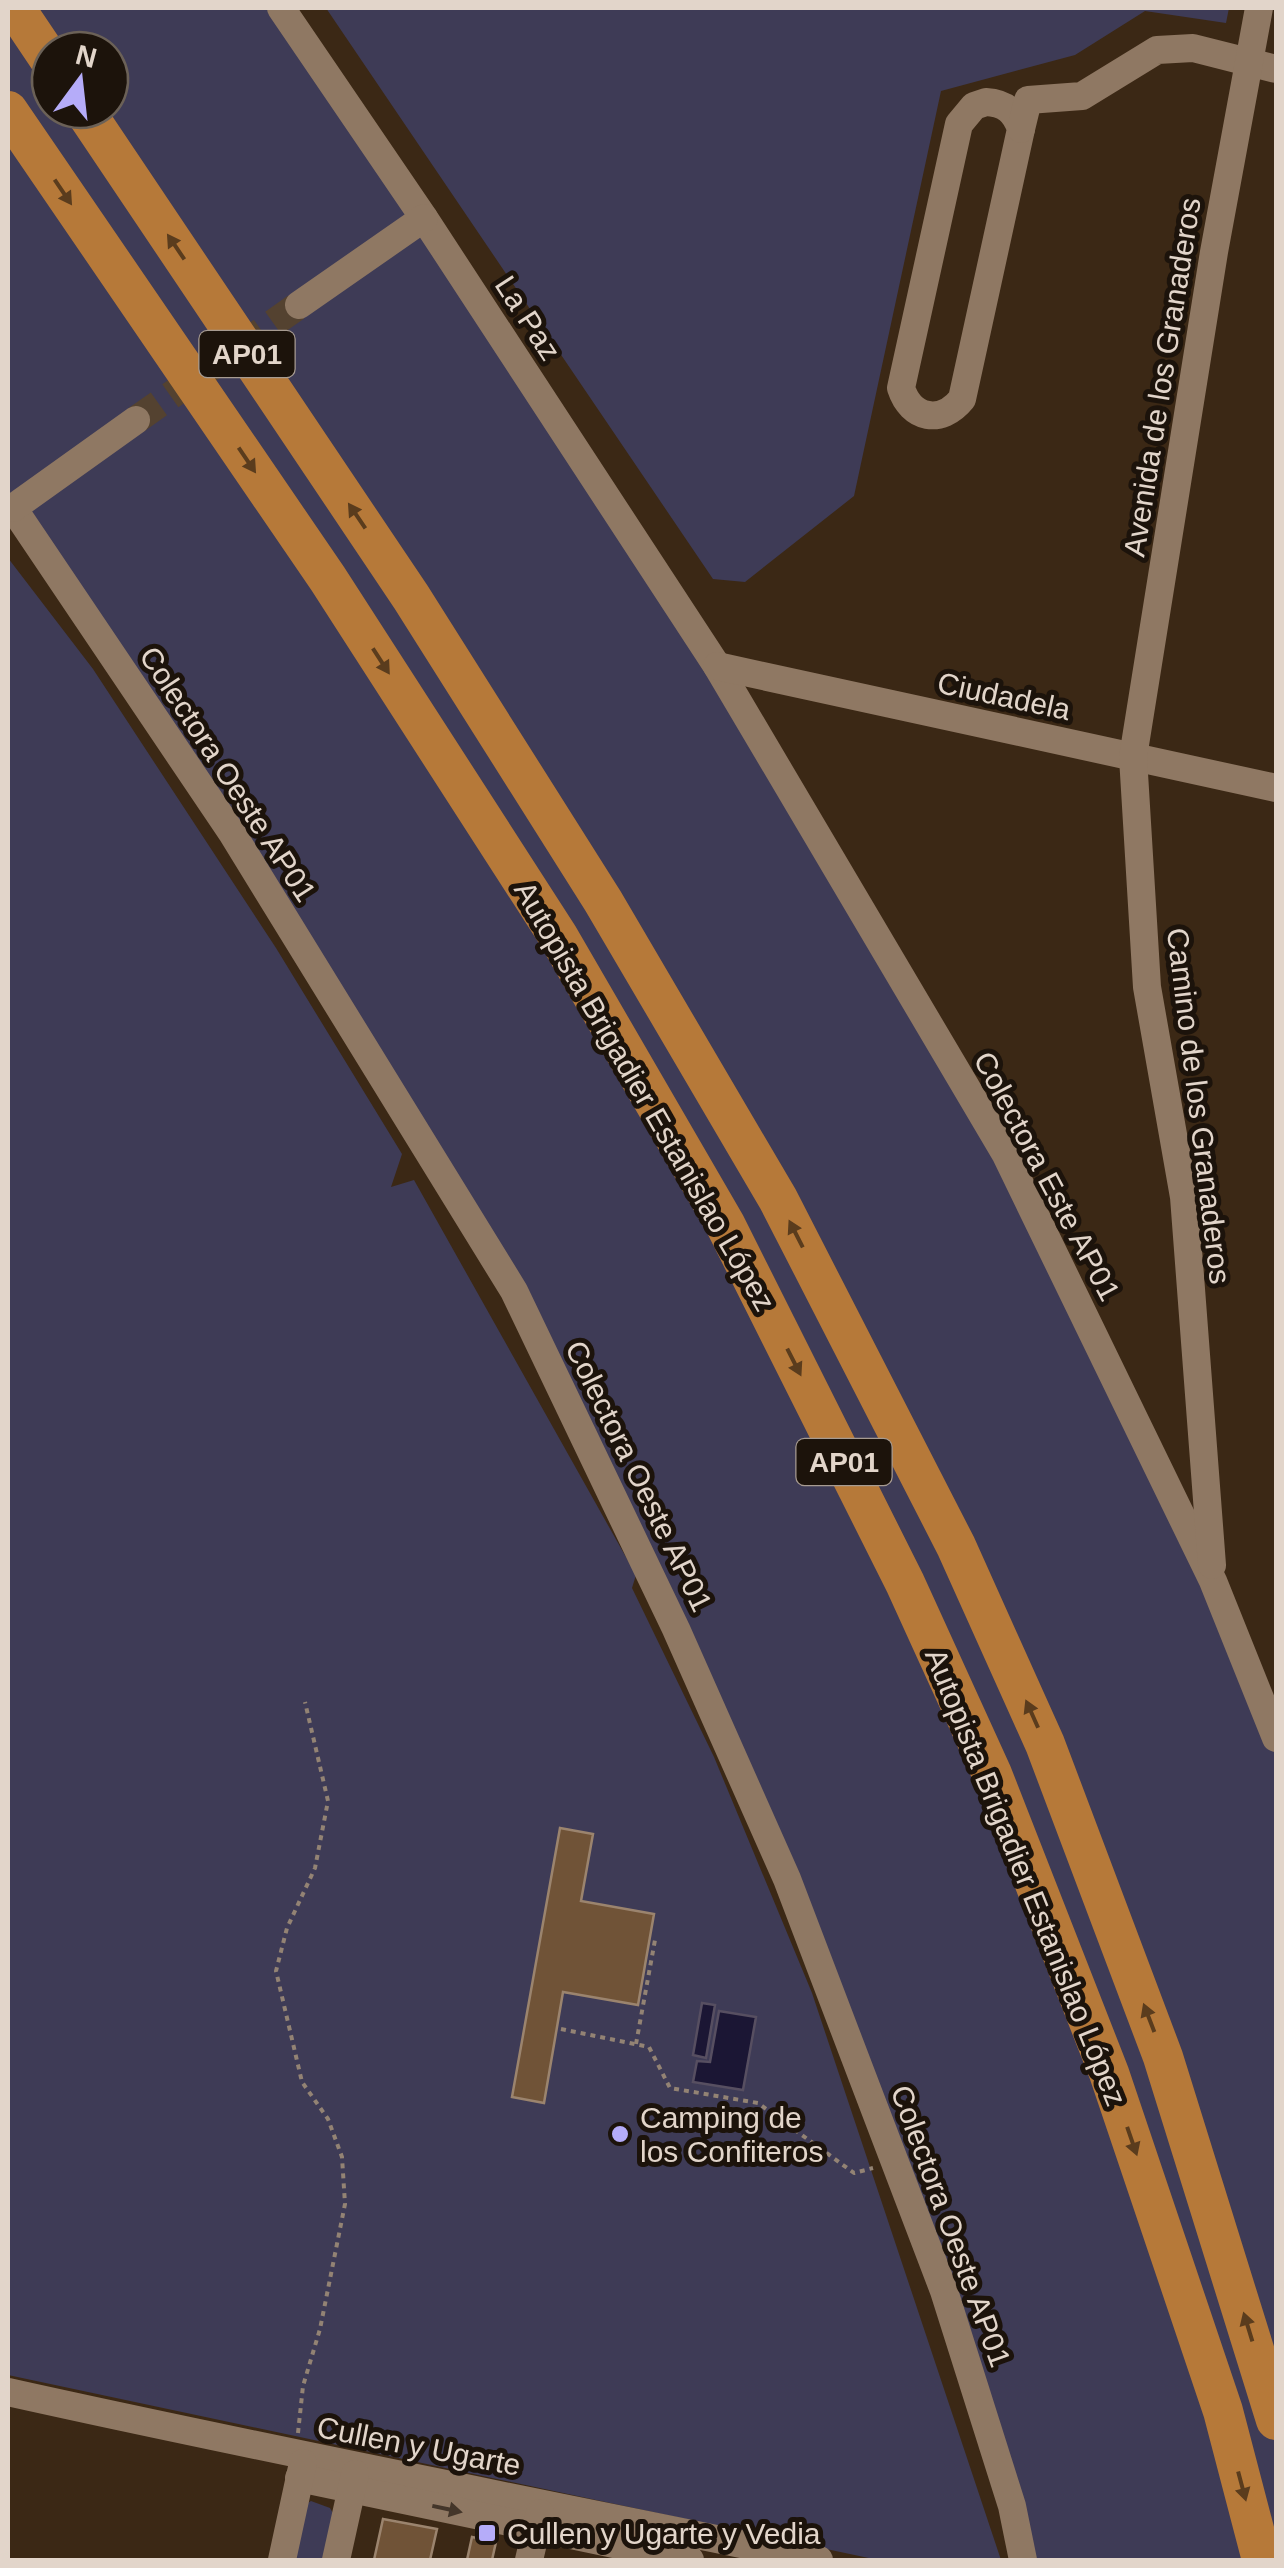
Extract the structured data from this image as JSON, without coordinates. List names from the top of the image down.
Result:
{
  "streets": {
    "highway": ["AP01", "Autopista Brigadier Estanislao López"],
    "street": [
      "La Paz",
      "Avenida de los Granaderos",
      "Ciudadela",
      "Colectora Oeste AP01",
      "Camino de los Granaderos",
      "Colectora Este AP01",
      "Cullen y Ugarte"
    ]
  },
  "crossings": [
    ["La Paz", "Ciudadela"],
    ["La Paz", "Colectora Este AP01"],
    ["Avenida de los Granaderos", "Ciudadela"],
    ["Avenida de los Granaderos", "Camino de los Granaderos"],
    ["Ciudadela", "Camino de los Granaderos"],
    ["Ciudadela", "Colectora Este AP01"],
    ["Camino de los Granaderos", "Colectora Este AP01"]
  ],
  "places": {
    "other": ["Camping de los Confiteros"],
    "transit": ["Cullen y Ugarte y Vedia"]
  },
  "north": "top"
}
